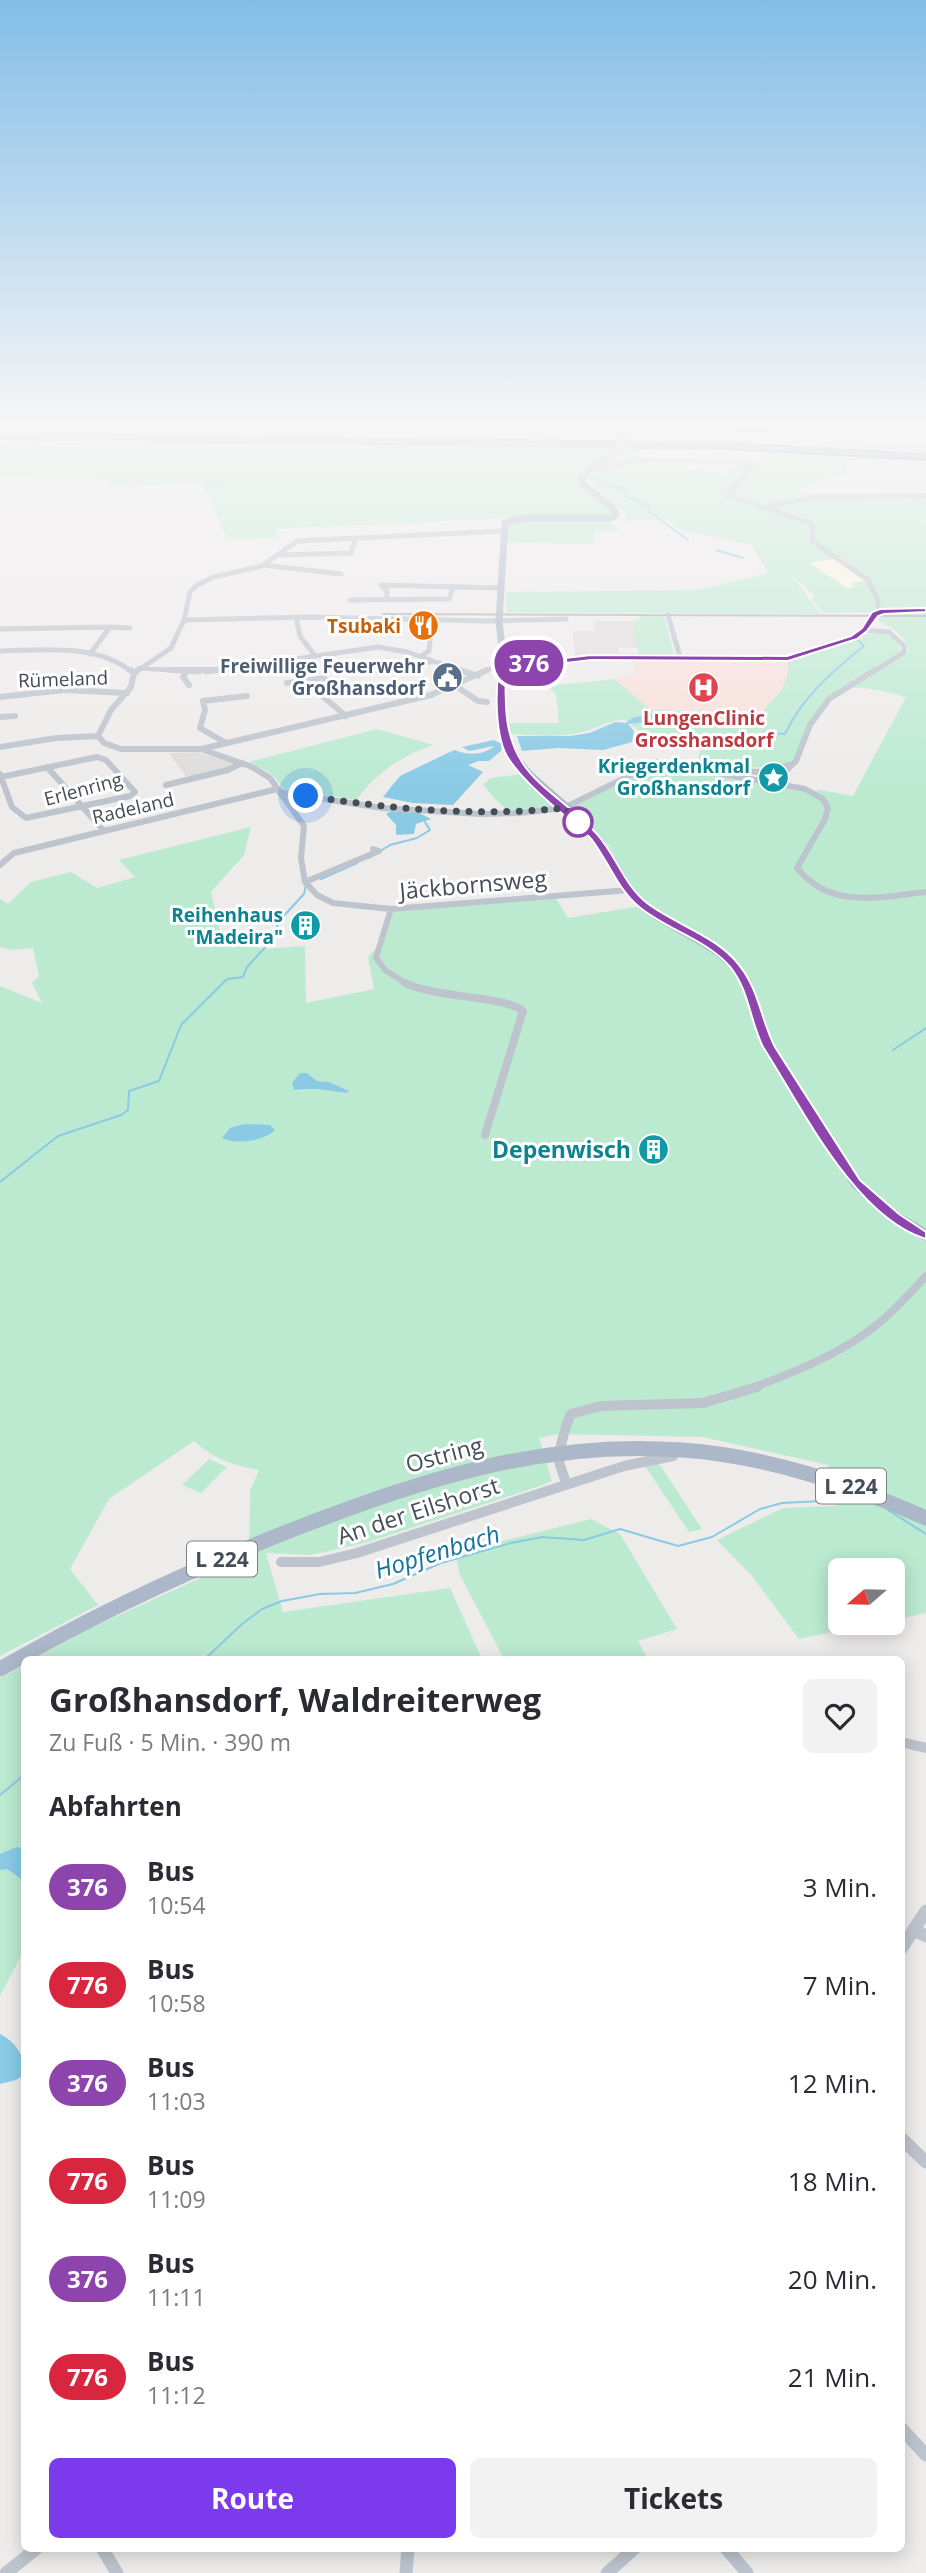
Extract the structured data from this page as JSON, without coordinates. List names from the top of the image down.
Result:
{
  "streets": {
    "main road": ["Ostring", "L 224"],
    "street": [
      "Rümeland",
      "Erlenring",
      "Radeland",
      "Jäckbornsweg",
      "An der Eilshorst"
    ]
  },
  "water": ["Hopfenbach"],
  "places": {
    "restaurant": ["Tsubaki"],
    "public building": ["Freiwillige Feuerwehr Großhansdorf"],
    "hospital": ["LungenClinic Grosshansdorf"],
    "place": ["Kriegerdenkmal Großhansdorf"],
    "building": ["Reihenhaus \"Madeira\"", "Depenwisch"]
  },
  "lines": ["bus line 376"],
  "north": "left",
  "page": {
    "on_map": "376",
    "heading": [
      ["Großhansdorf, Waldreiterweg", "Zu Fuß · 5 Min. · 390 m"],
      "Abfahrten"
    ],
    "list": [
      {
        "mark": "376",
        "name": "Bus",
        "note": "10:54",
        "value": "3 Min."
      },
      {
        "mark": "776",
        "name": "Bus",
        "note": "10:58",
        "value": "7 Min."
      },
      {
        "mark": "376",
        "name": "Bus",
        "note": "11:03",
        "value": "12 Min."
      },
      {
        "mark": "776",
        "name": "Bus",
        "note": "11:09",
        "value": "18 Min."
      },
      {
        "mark": "376",
        "name": "Bus",
        "note": "11:11",
        "value": "20 Min."
      },
      {
        "mark": "776",
        "name": "Bus",
        "note": "11:12",
        "value": "21 Min."
      }
    ],
    "buttons": ["Route", "Tickets"]
  }
}
